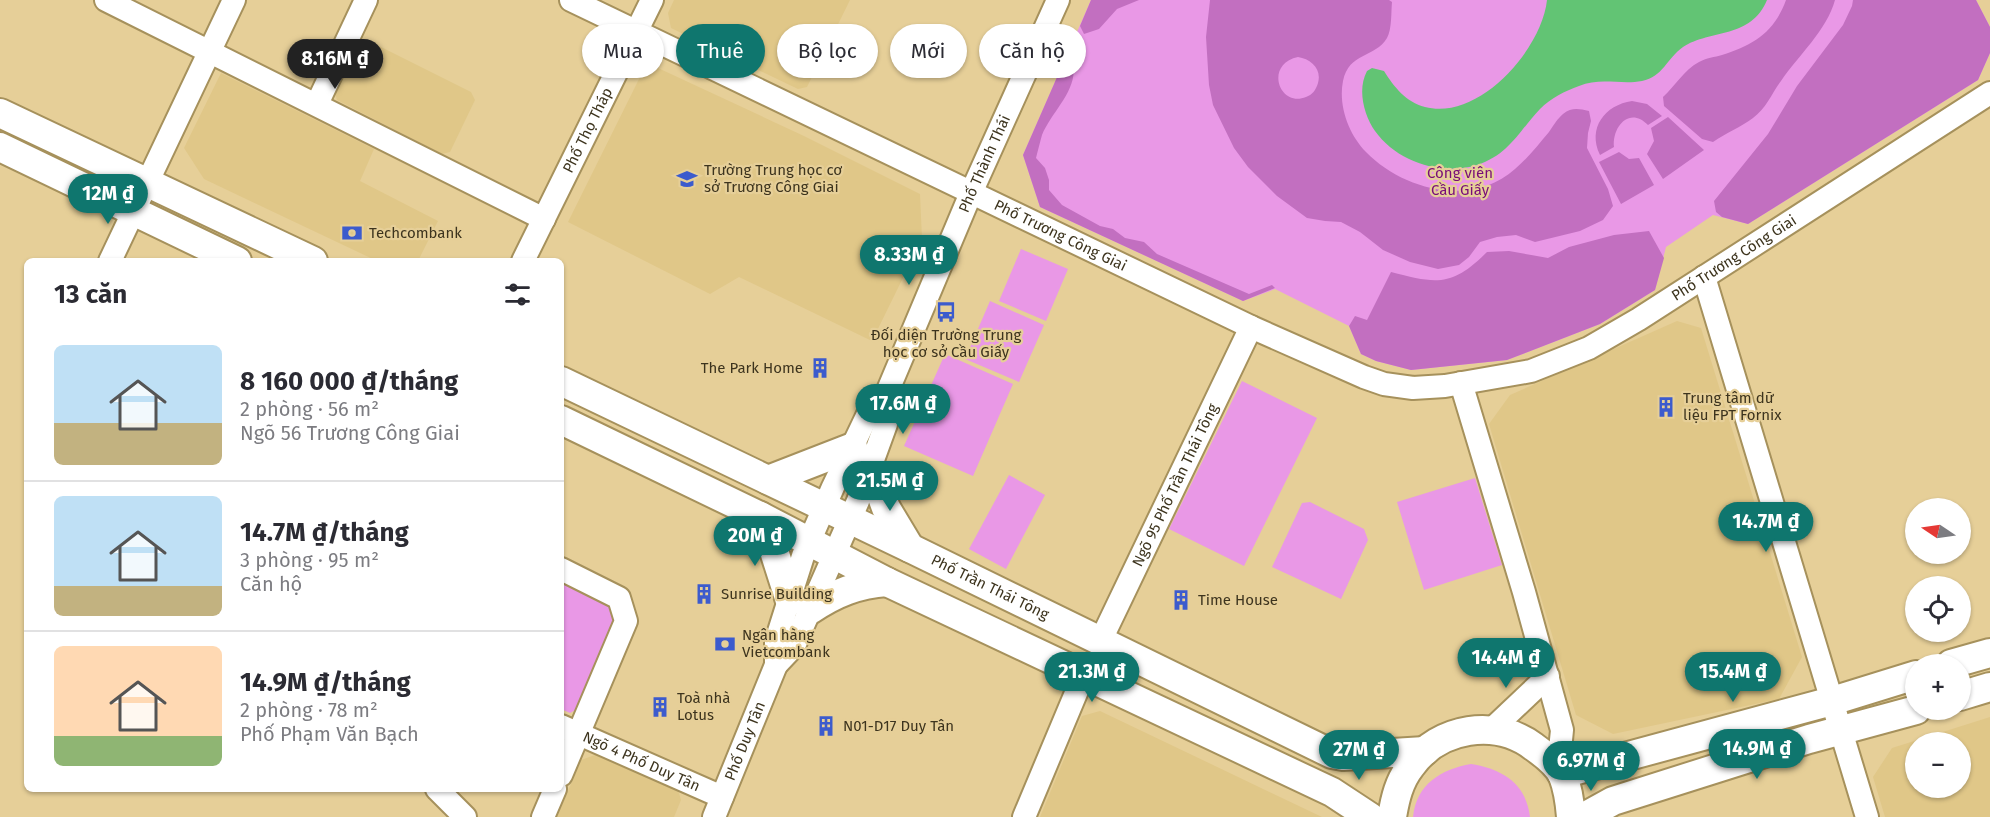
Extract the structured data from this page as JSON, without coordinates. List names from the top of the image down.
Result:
{
  "streets": {
    "main road": ["Phố Trần Thái Tông"],
    "street": [
      "Phố Thọ Tháp",
      "Phố Thành Thái",
      "Phố Trương Công Giai",
      "Ngõ 95 Phố Trần Thái Tông",
      "Phố Duy Tân",
      "Ngõ 4 Phố Duy Tân"
    ]
  },
  "crossings": [
    ["Phố Thành Thái", "Phố Trương Công Giai"],
    ["Phố Thành Thái", "Phố Trần Thái Tông"],
    ["Phố Thành Thái", "Phố Duy Tân"],
    ["Phố Trương Công Giai", "Ngõ 95 Phố Trần Thái Tông"],
    ["Ngõ 95 Phố Trần Thái Tông", "Phố Trần Thái Tông"],
    ["Phố Duy Tân", "Ngõ 4 Phố Duy Tân"]
  ],
  "parks": ["Công viên Cầu Giấy"],
  "places": {
    "school or university": ["Trường Trung học cơ sở Trương Công Giai"],
    "bank": ["Techcombank", "Ngân hàng Vietcombank"],
    "bus stop": ["Đối diện Trường Trung học cơ sở Cầu Giấy"],
    "building": [
      "The Park Home",
      "Trung tâm dữ liệu FPT Fornix",
      "Sunrise Building",
      "Time House",
      "Toà nhà Lotus",
      "N01-D17 Duy Tân"
    ]
  },
  "north": "left",
  "page": {
    "chip": [
      "Mua",
      "Thuê",
      "Bộ lọc",
      "Mới",
      "Căn hộ"
    ],
    "price": [
      "8.16M ₫",
      "12M ₫",
      "8.33M ₫",
      "17.6M ₫",
      "21.5M ₫",
      "14.7M ₫",
      "20M ₫",
      "14.4M ₫",
      "21.3M ₫",
      "15.4M ₫",
      "14.9M ₫",
      "27M ₫",
      "6.97M ₫"
    ],
    "heading": "13 căn",
    "list": [
      {
        "name": "8 160 000 ₫/tháng",
        "note": "2 phòng · 56 m² · Ngõ 56 Trương Công Giai"
      },
      {
        "name": "14.7M ₫/tháng",
        "note": "3 phòng · 95 m² · Căn hộ"
      },
      {
        "name": "14.9M ₫/tháng",
        "note": "2 phòng · 78 m² · Phố Phạm Văn Bạch"
      }
    ],
    "map_buttons": ["+", "−"]
  }
}
